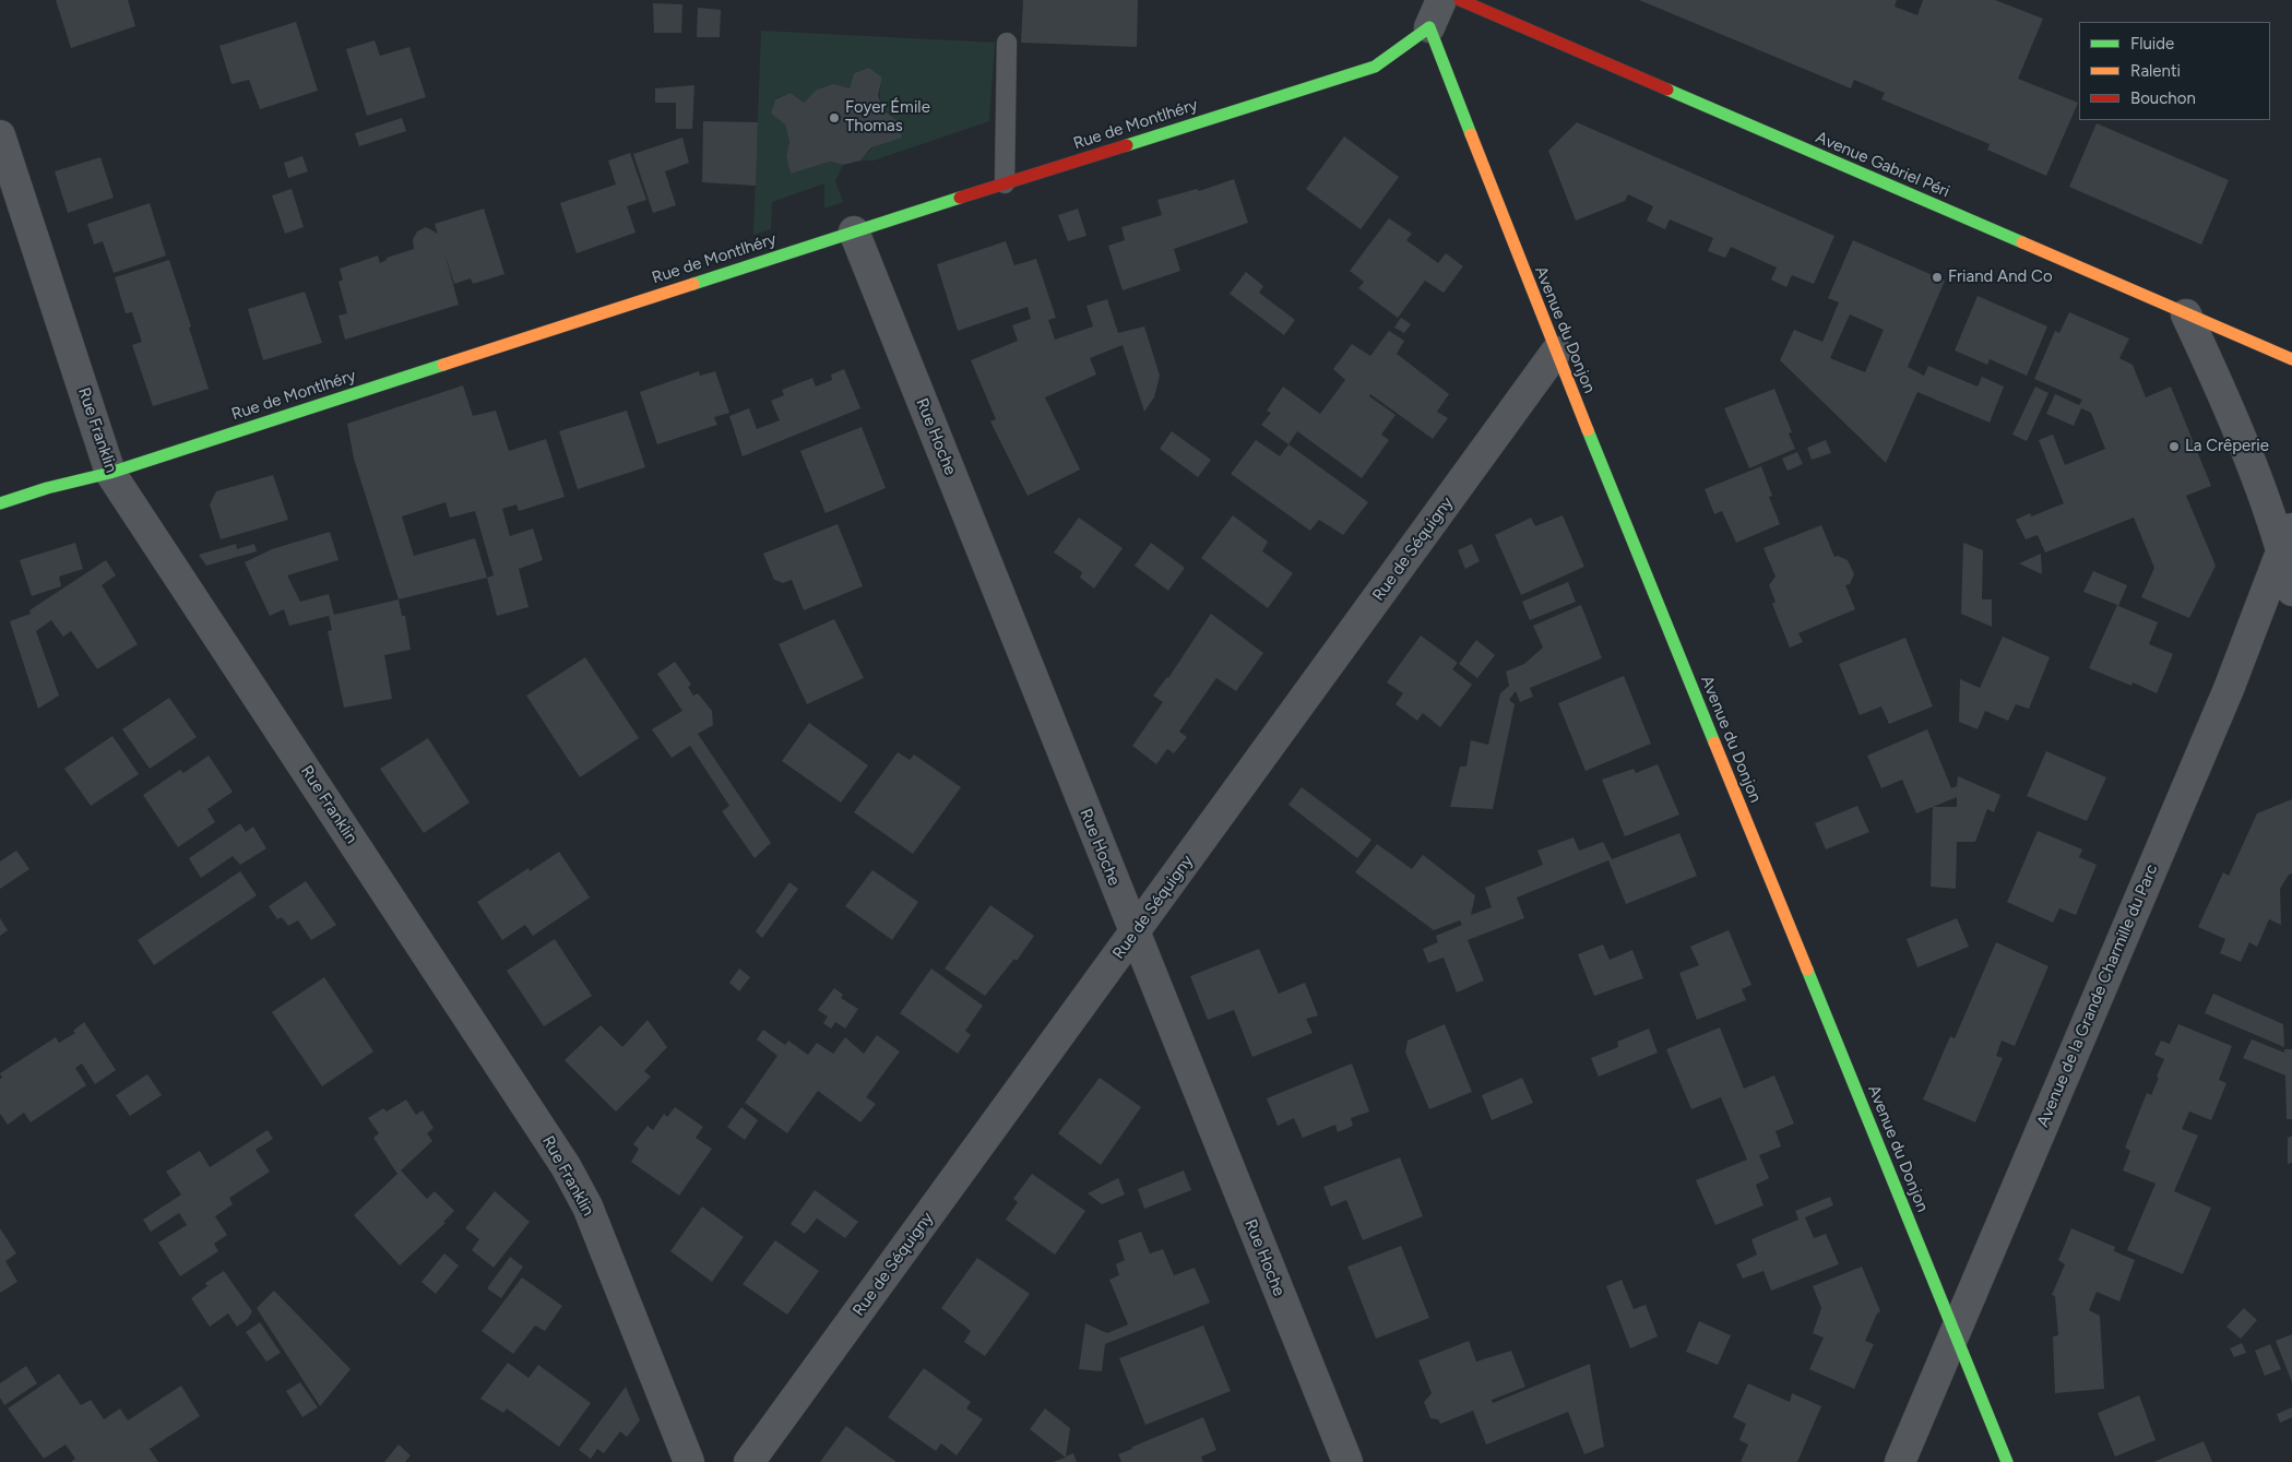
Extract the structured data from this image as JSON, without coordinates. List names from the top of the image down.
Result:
{
  "streets": {
    "street": [
      "Rue de Montlhéry",
      "Avenue Gabriel Péri",
      "Avenue du Donjon",
      "Rue Franklin",
      "Rue Hoche",
      "Rue de Séquigny",
      "Avenue de la Grande Charmille du Parc"
    ]
  },
  "crossings": [
    ["Rue de Montlhéry", "Avenue du Donjon"],
    ["Rue de Montlhéry", "Rue Franklin"],
    ["Rue de Montlhéry", "Rue Hoche"],
    ["Avenue du Donjon", "Rue de Séquigny"],
    ["Avenue du Donjon", "Avenue de la Grande Charmille du Parc"],
    ["Rue Hoche", "Rue de Séquigny"]
  ],
  "places": ["Foyer Émile Thomas", "Friand And Co", "La Crêperie"],
  "legend": ["Fluide", "Ralenti", "Bouchon"]
}
